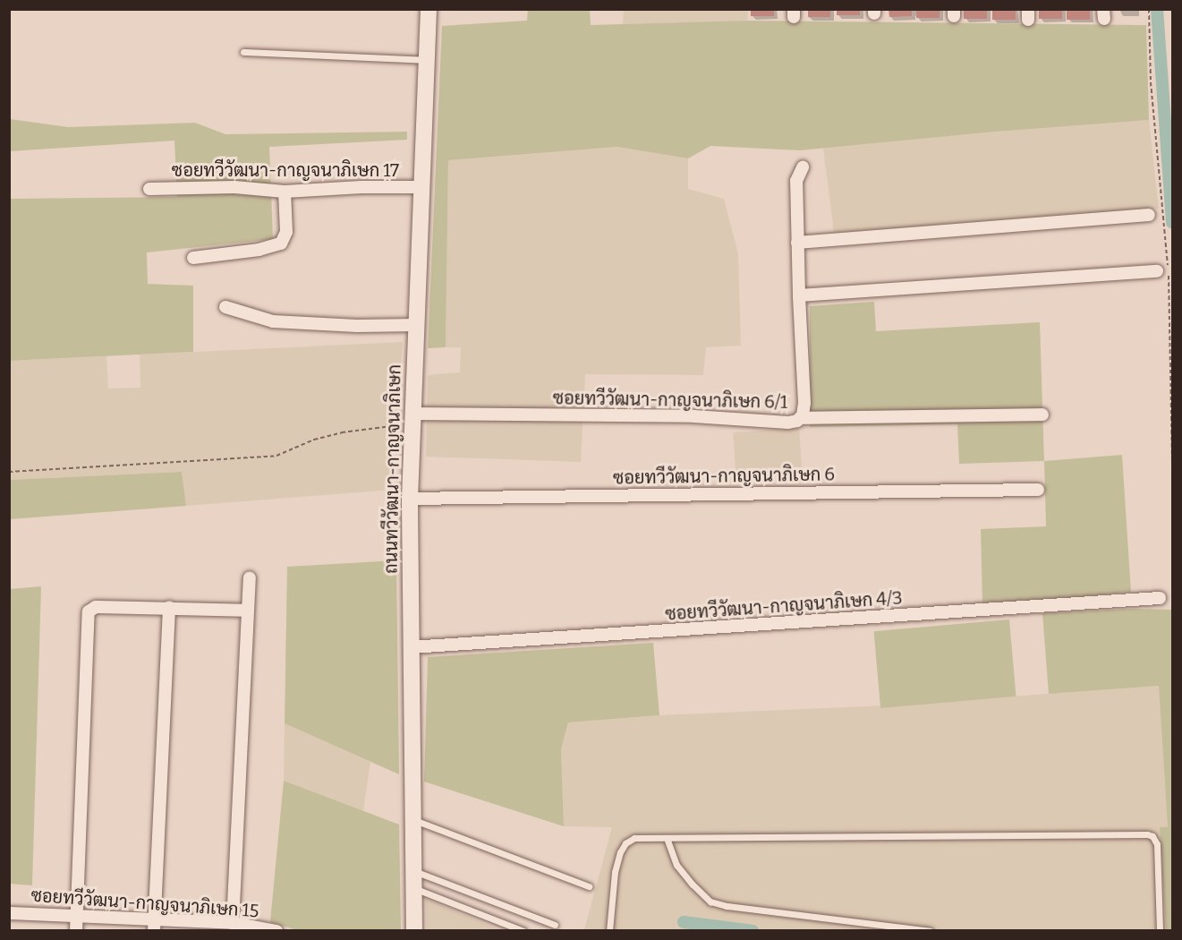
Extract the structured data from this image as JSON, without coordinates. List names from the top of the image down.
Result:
{
  "streets": {
    "street": [
      "ซอยทวีวัฒนา-กาญจนาภิเษก 17",
      "ซอยทวีวัฒนา-กาญจนาภิเษก 6/1",
      "ถนนทวีวัฒนา-กาญจนาภิเษก",
      "ซอยทวีวัฒนา-กาญจนาภิเษก 6",
      "ซอยทวีวัฒนา-กาญจนาภิเษก 4/3",
      "ซอยทวีวัฒนา-กาญจนาภิเษก 15"
    ]
  },
  "crossings": [
    ["ซอยทวีวัฒนา-กาญจนาภิเษก 17", "ถนนทวีวัฒนา-กาญจนาภิเษก"],
    ["ซอยทวีวัฒนา-กาญจนาภิเษก 6/1", "ถนนทวีวัฒนา-กาญจนาภิเษก"],
    ["ถนนทวีวัฒนา-กาญจนาภิเษก", "ซอยทวีวัฒนา-กาญจนาภิเษก 6"],
    ["ถนนทวีวัฒนา-กาญจนาภิเษก", "ซอยทวีวัฒนา-กาญจนาภิเษก 4/3"]
  ]
}
